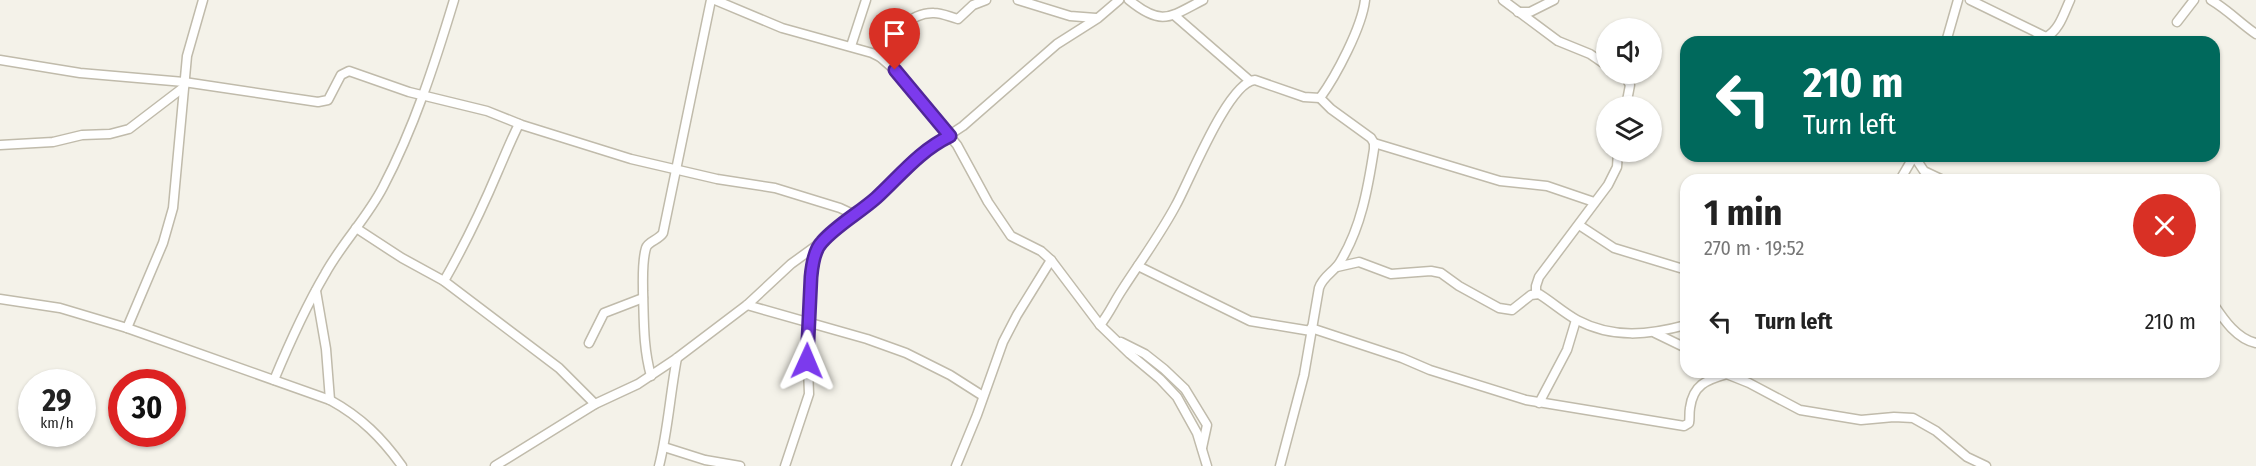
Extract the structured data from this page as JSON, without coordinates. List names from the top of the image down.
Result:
{
  "page": {
    "turn": ["210 m", "Turn left"],
    "heading": ["1 min", "270 m · 19:52"],
    "list": [
      {
        "name": "Turn left",
        "value": "210 m"
      }
    ],
    "speed": "29 km/h",
    "limit": "30"
  }
}
